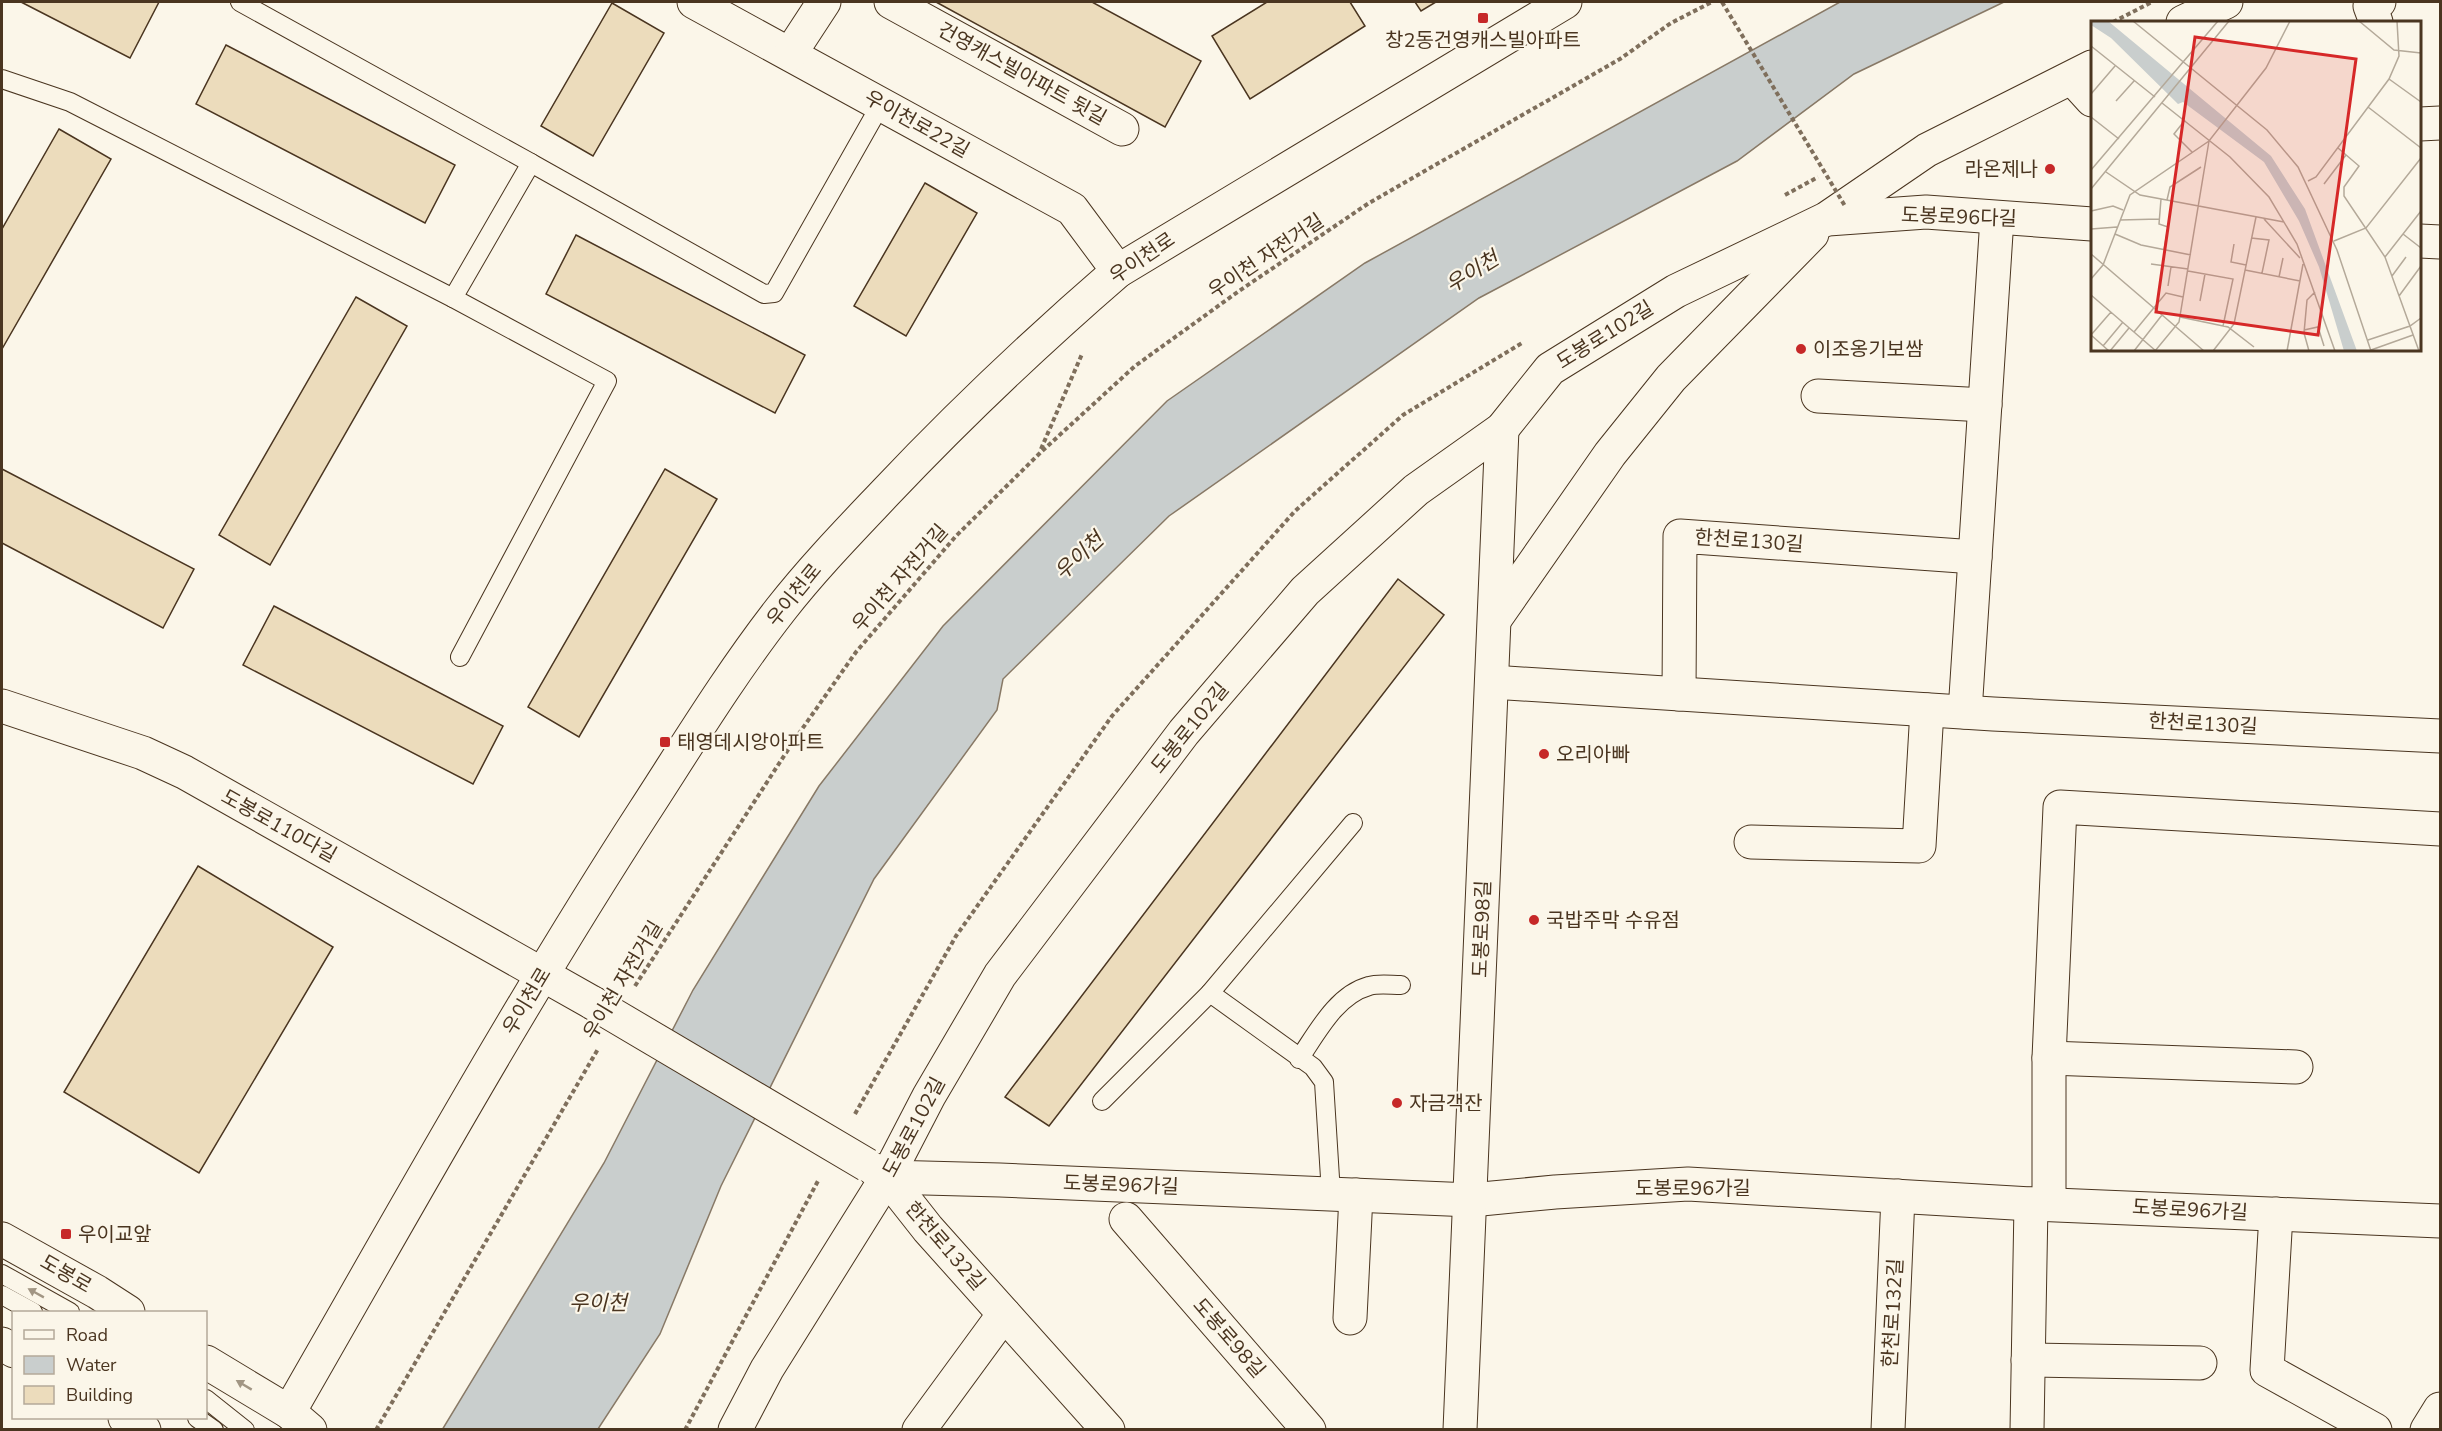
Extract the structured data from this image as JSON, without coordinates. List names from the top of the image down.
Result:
{
  "streets": {
    "street": [
      "건영캐스빌아파트 뒷길",
      "우이천로22길",
      "도봉로96다길",
      "우이천로",
      "도봉로102길",
      "한천로130길",
      "도봉로110다길",
      "도봉로98길",
      "도봉로96가길",
      "한천로132길",
      "도봉로"
    ],
    "path": ["우이천 자전거길"]
  },
  "crossings": [
    ["우이천로22길", "우이천로"],
    ["도봉로96다길", "도봉로102길"],
    ["우이천로", "도봉로110다길"],
    ["도봉로102길", "도봉로110다길"],
    ["도봉로102길", "도봉로98길"],
    ["도봉로102길", "도봉로96가길"],
    ["도봉로102길", "한천로132길"],
    ["한천로130길", "도봉로98길"],
    ["도봉로110다길", "도봉로96가길"],
    ["도봉로110다길", "한천로132길"],
    ["도봉로98길", "도봉로96가길"],
    ["도봉로96가길", "한천로132길"]
  ],
  "water": ["우이천"],
  "places": {
    "transit": ["창2동건영캐스빌아파트", "태영데시앙아파트", "우이교앞"],
    "other": [
      "라온제나",
      "이조옹기보쌈",
      "오리아빠",
      "국밥주막 수유점",
      "자금객잔"
    ]
  },
  "legend": ["Road", "Water", "Building"]
}
